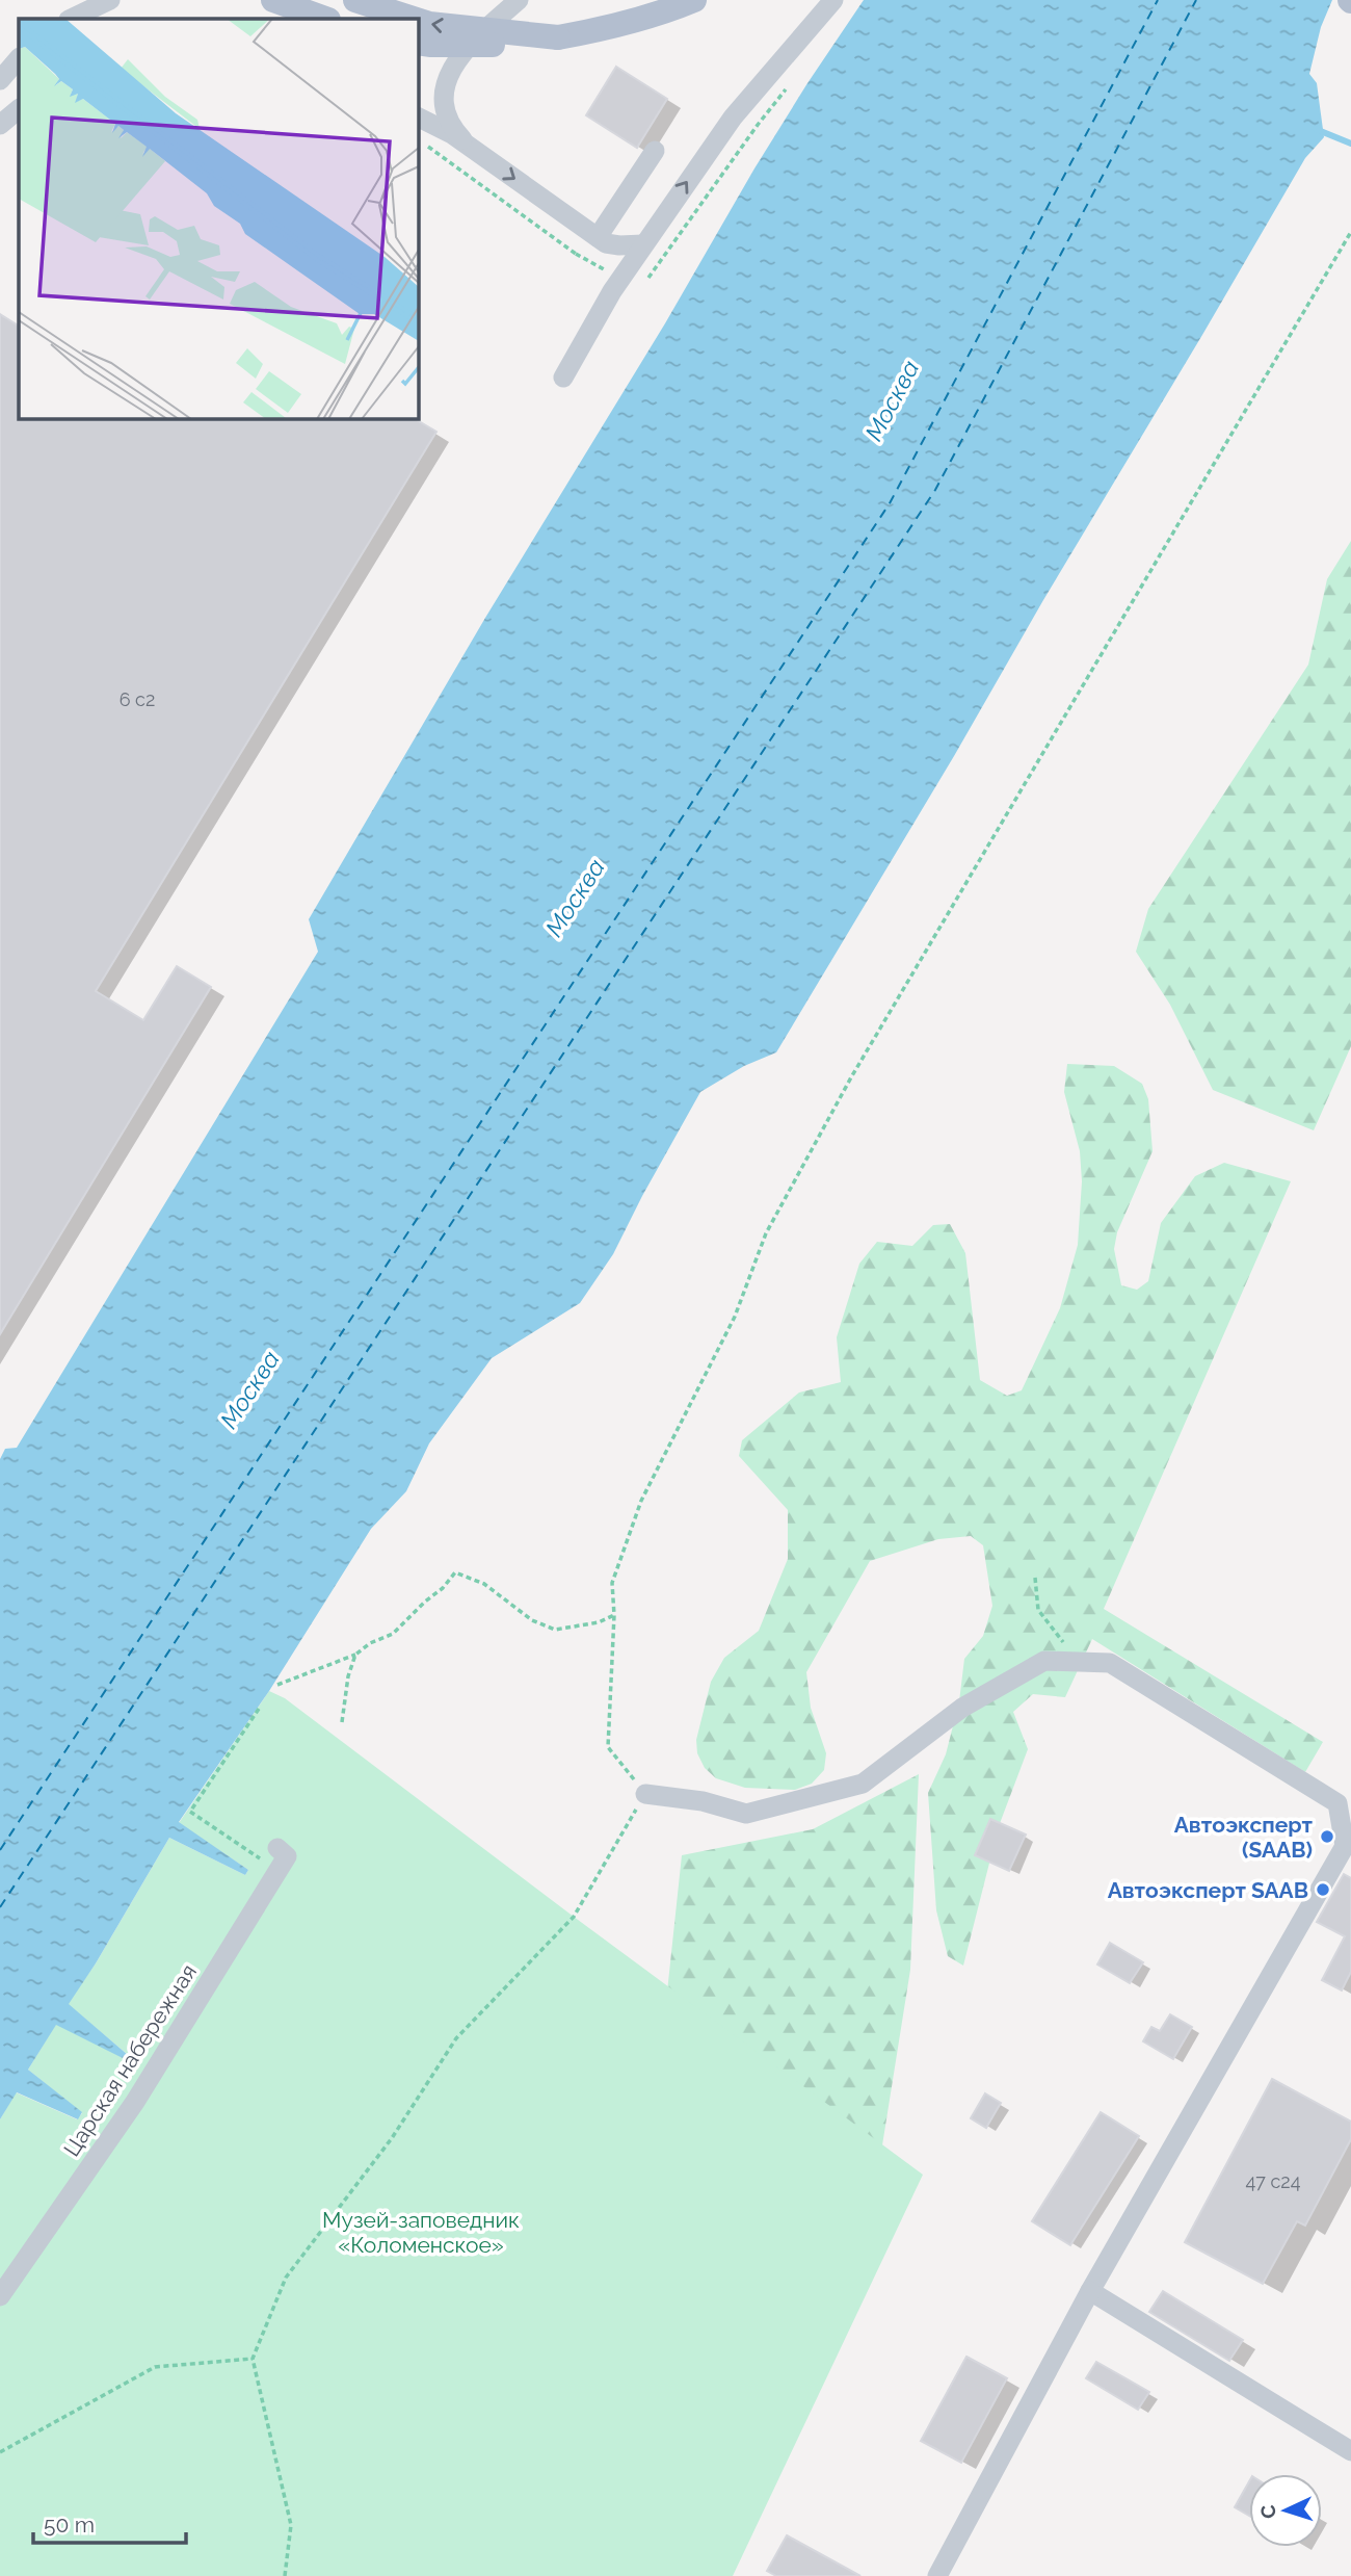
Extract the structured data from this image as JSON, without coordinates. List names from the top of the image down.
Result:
{
  "streets": {
    "street": ["Царская набережная"]
  },
  "water": ["Москва"],
  "parks": ["Музей-заповедник «Коломенское»"],
  "places": ["Автоэксперт (SAAB)", "Автоэксперт SAAB"],
  "house_numbers": ["6 с2", "47 с24"],
  "scale_bar": "50 m",
  "north": "left"
}
